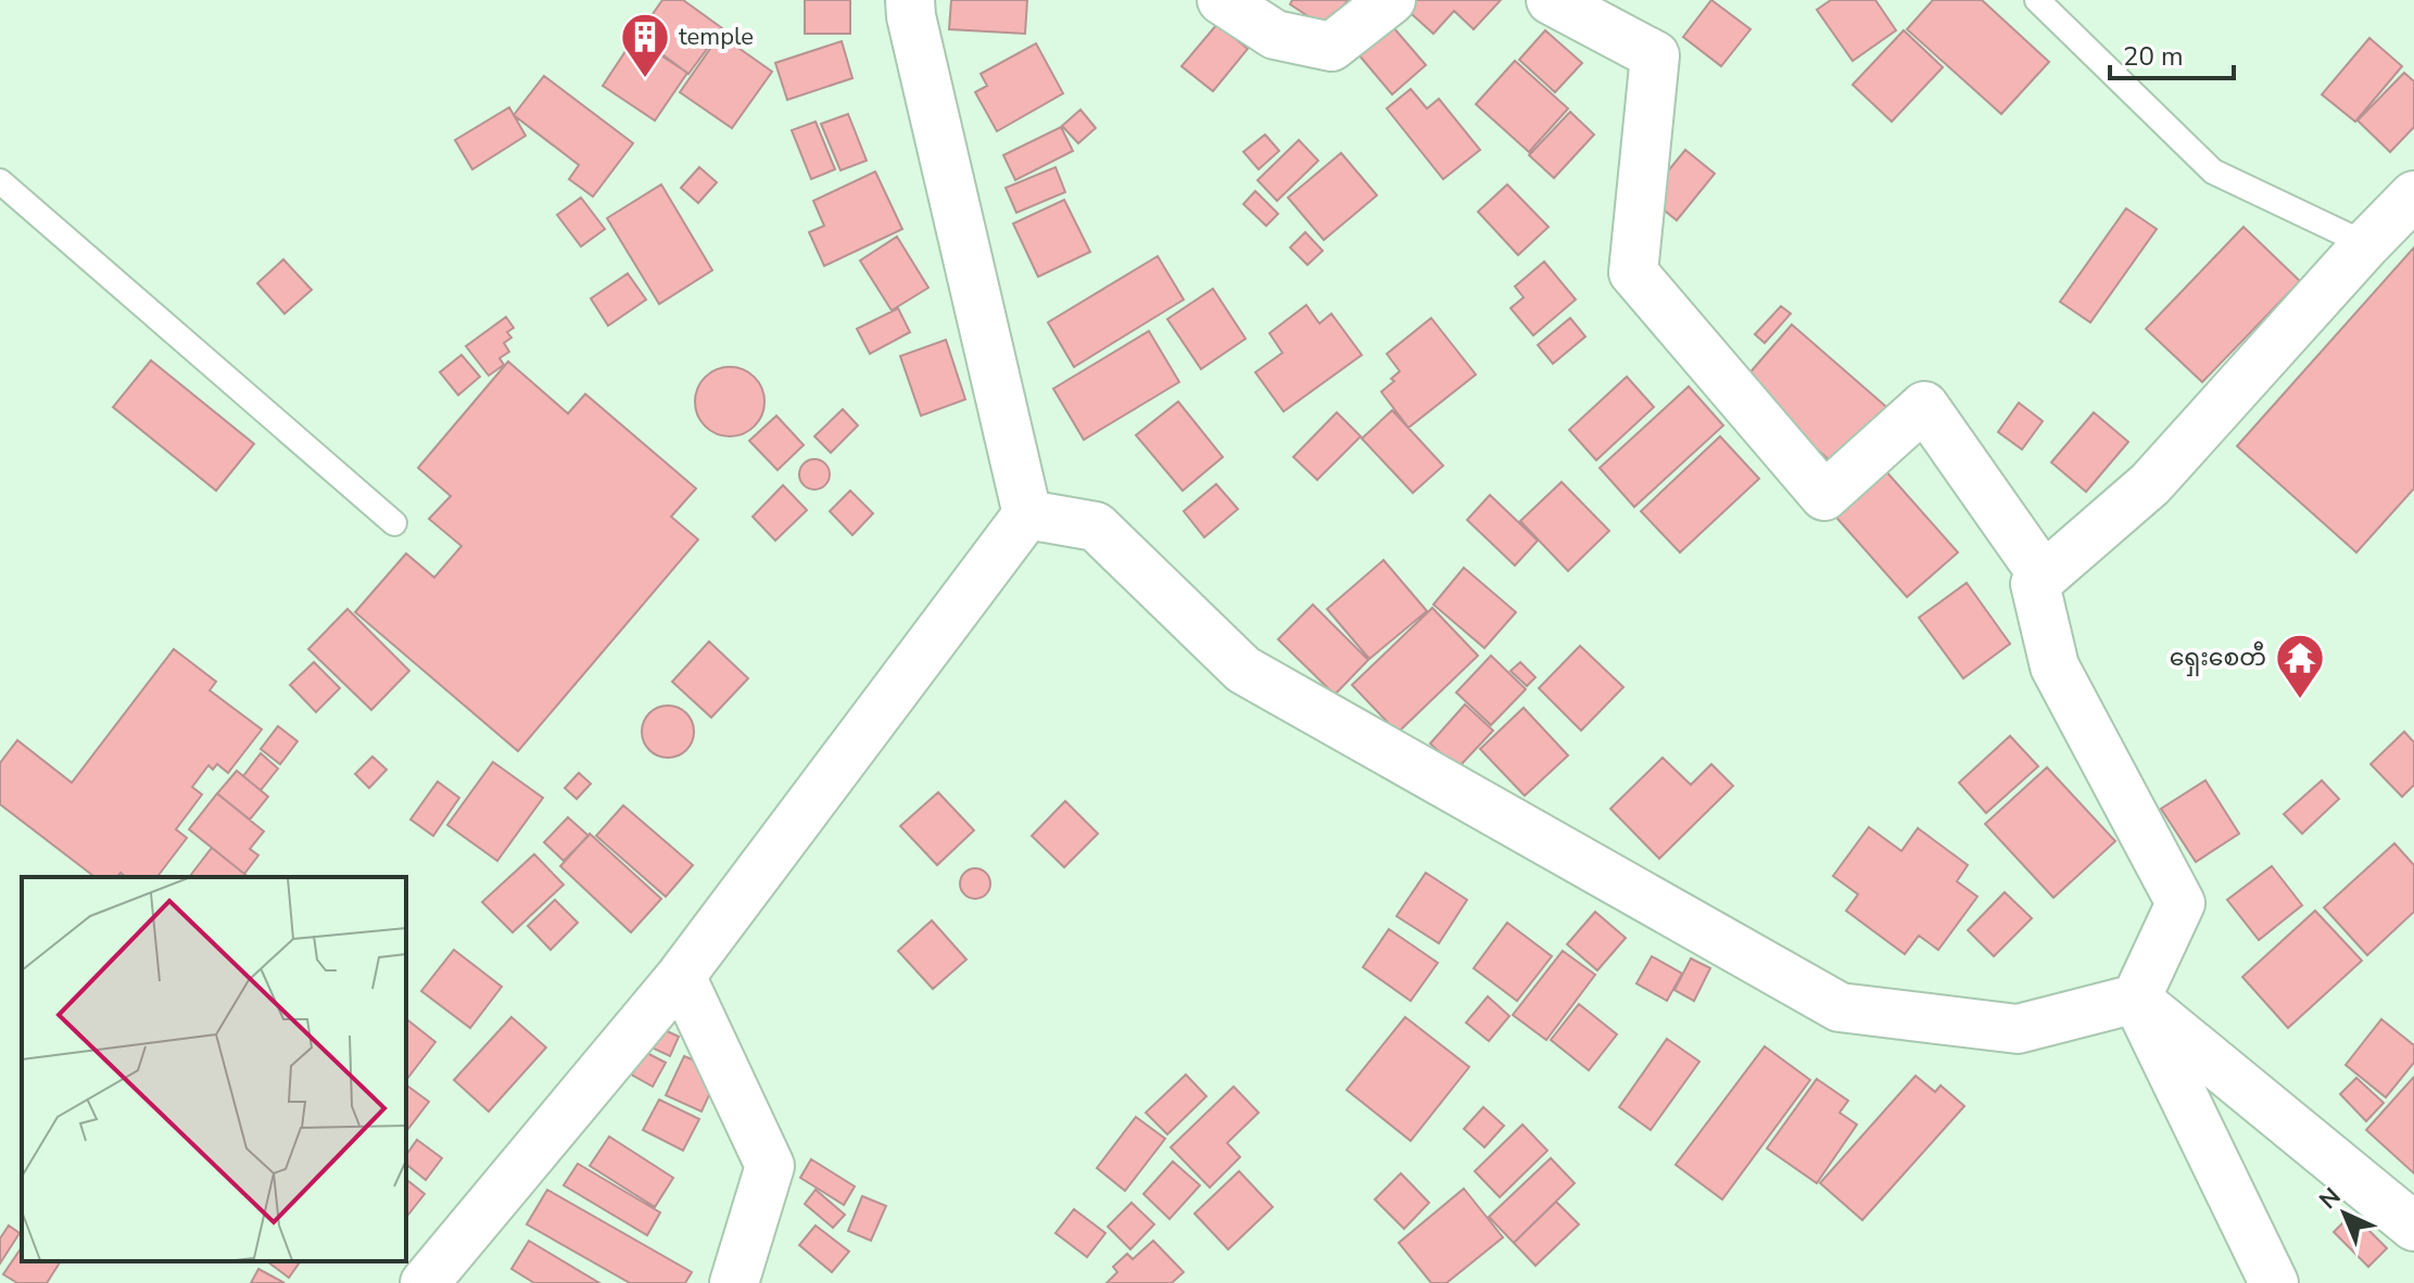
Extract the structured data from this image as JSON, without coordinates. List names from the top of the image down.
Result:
{
  "places": {
    "building": ["temple"],
    "temple": ["ရှေးစေတီ"]
  },
  "scale_bar": "20 m",
  "north": "top left"
}
